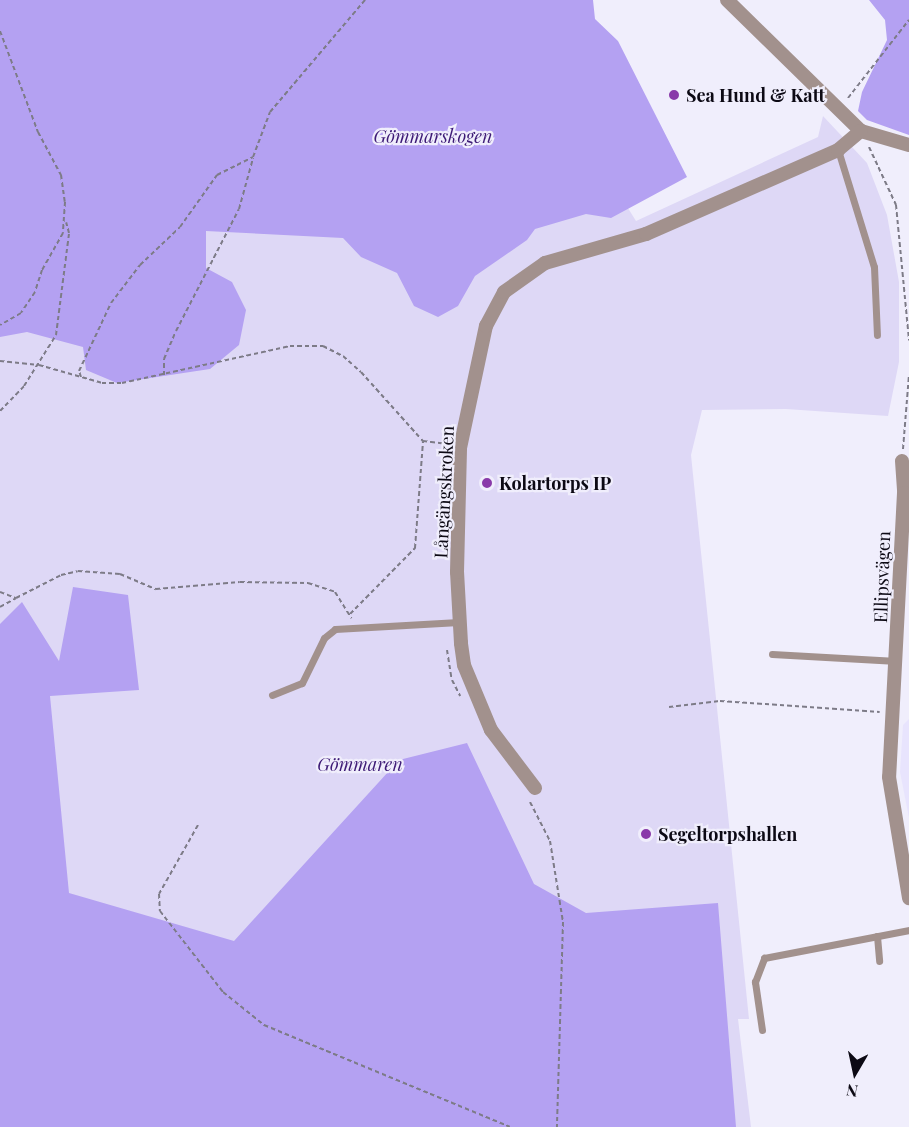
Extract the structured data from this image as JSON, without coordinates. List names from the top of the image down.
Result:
{
  "streets": {
    "street": ["Långängskroken", "Ellipsvägen"]
  },
  "parks": ["Gömmarskogen", "Gömmaren"],
  "places": ["Sea Hund & Katt", "Kolartorps IP", "Segeltorpshallen"],
  "north": "bottom"
}
